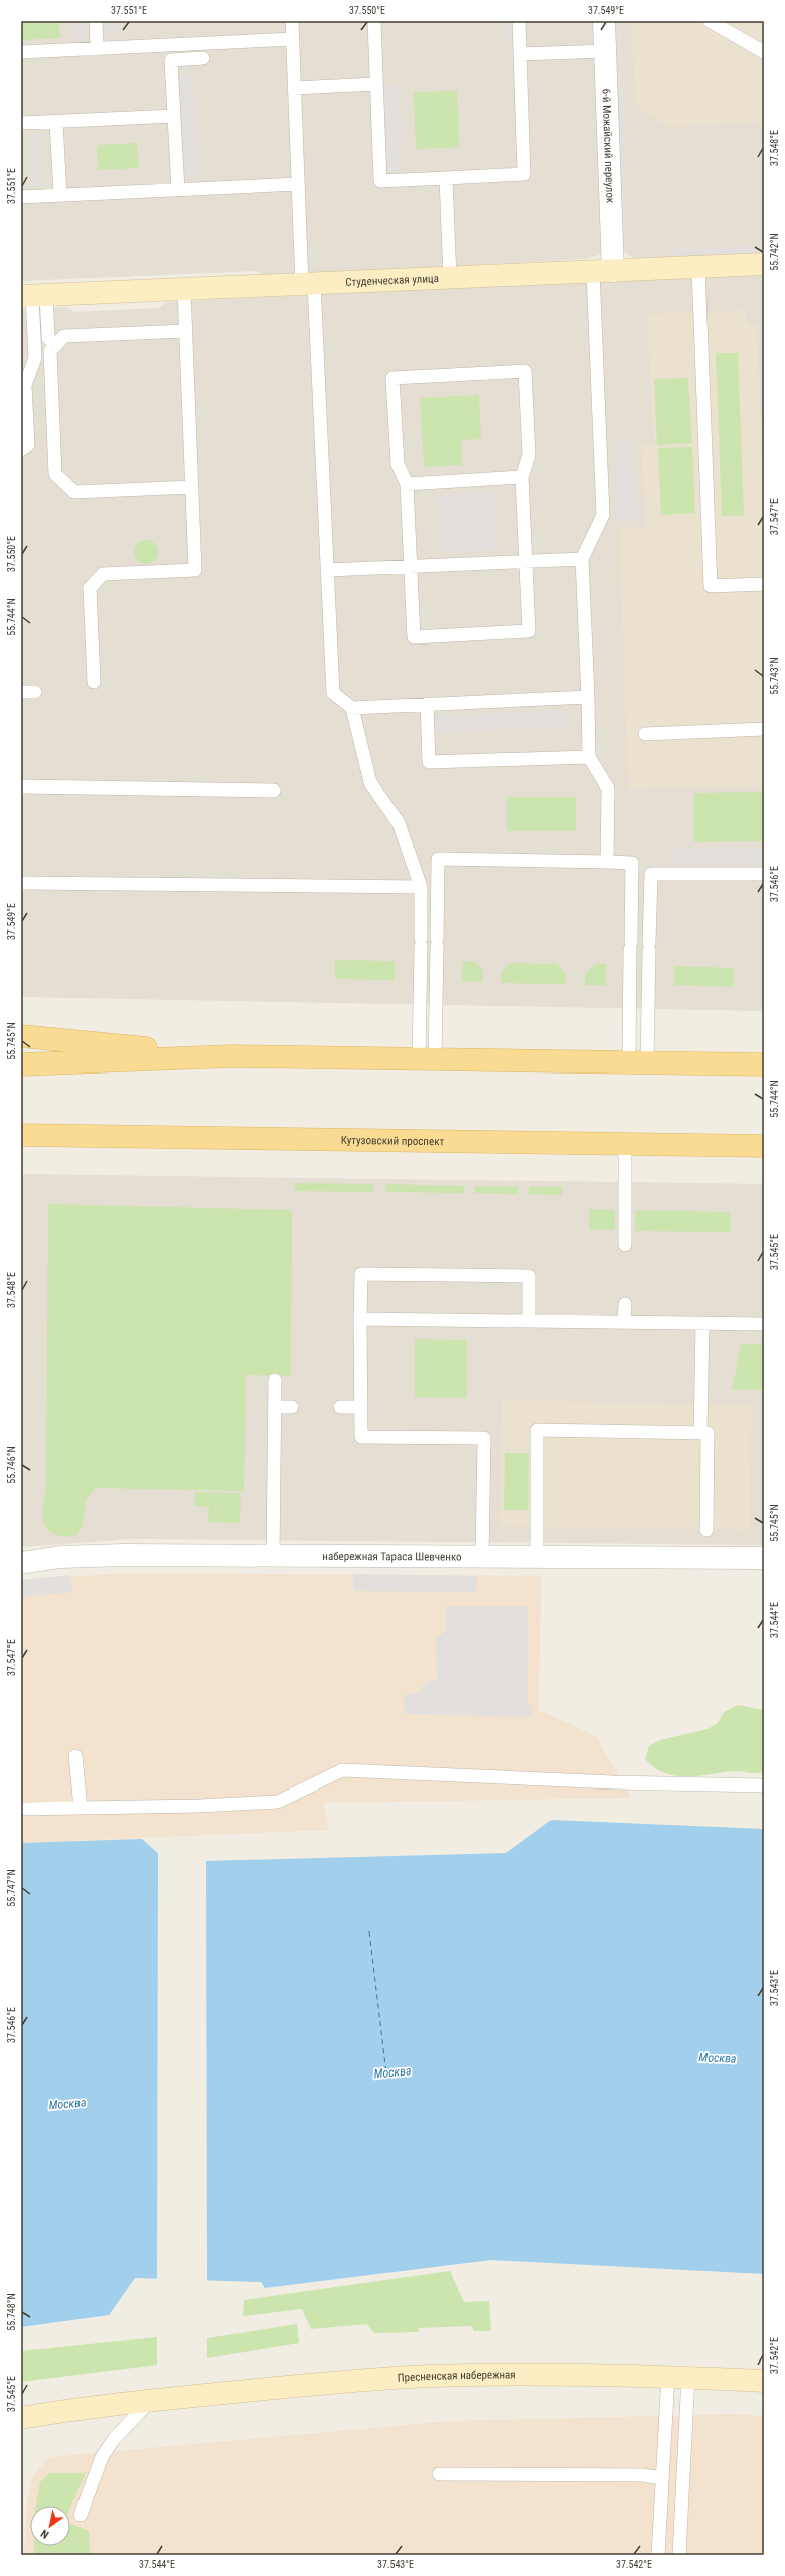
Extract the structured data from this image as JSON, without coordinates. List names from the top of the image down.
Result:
{
  "streets": {
    "main road": ["Студенческая улица", "Кутузовский проспект", "Пресненская набережная"],
    "street": ["6-й Можайский переулок", "набережная Тараса Шевченко"]
  },
  "crossings": [
    ["6-й Можайский переулок", "Студенческая улица"]
  ],
  "water": ["Москва"],
  "north": "bottom left",
  "coordinates": [
    "37.551°E",
    "37.550°E",
    "37.549°E",
    "37.548°E",
    "55.742°N",
    "37.547°E",
    "55.744°N",
    "55.743°N",
    "37.546°E",
    "55.745°N",
    "37.545°E",
    "55.746°N",
    "37.544°E",
    "55.747°N",
    "37.543°E",
    "55.748°N",
    "37.542°E"
  ]
}
